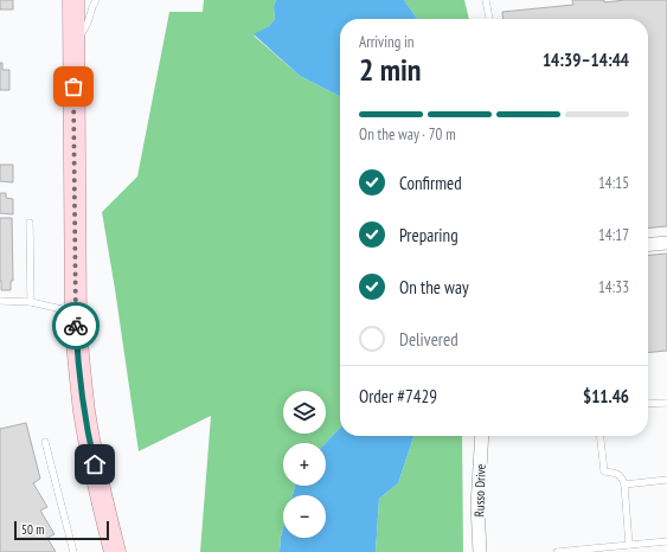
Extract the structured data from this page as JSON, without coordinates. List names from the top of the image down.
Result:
{
  "streets": {
    "street": ["Russo Drive"]
  },
  "scale_bar": "50 m",
  "page": {
    "heading": ["2 min", "Arriving in", "14:39–14:44"],
    "panel": ["Order #7429", "$11.46"],
    "bar": "On the way · 70 m",
    "list": [
      ["Confirmed", "14:15"],
      ["Preparing", "14:17"],
      ["On the way", "14:33"],
      "Delivered"
    ],
    "map_buttons": ["+", "−"],
    "scale": "50 m"
  }
}
